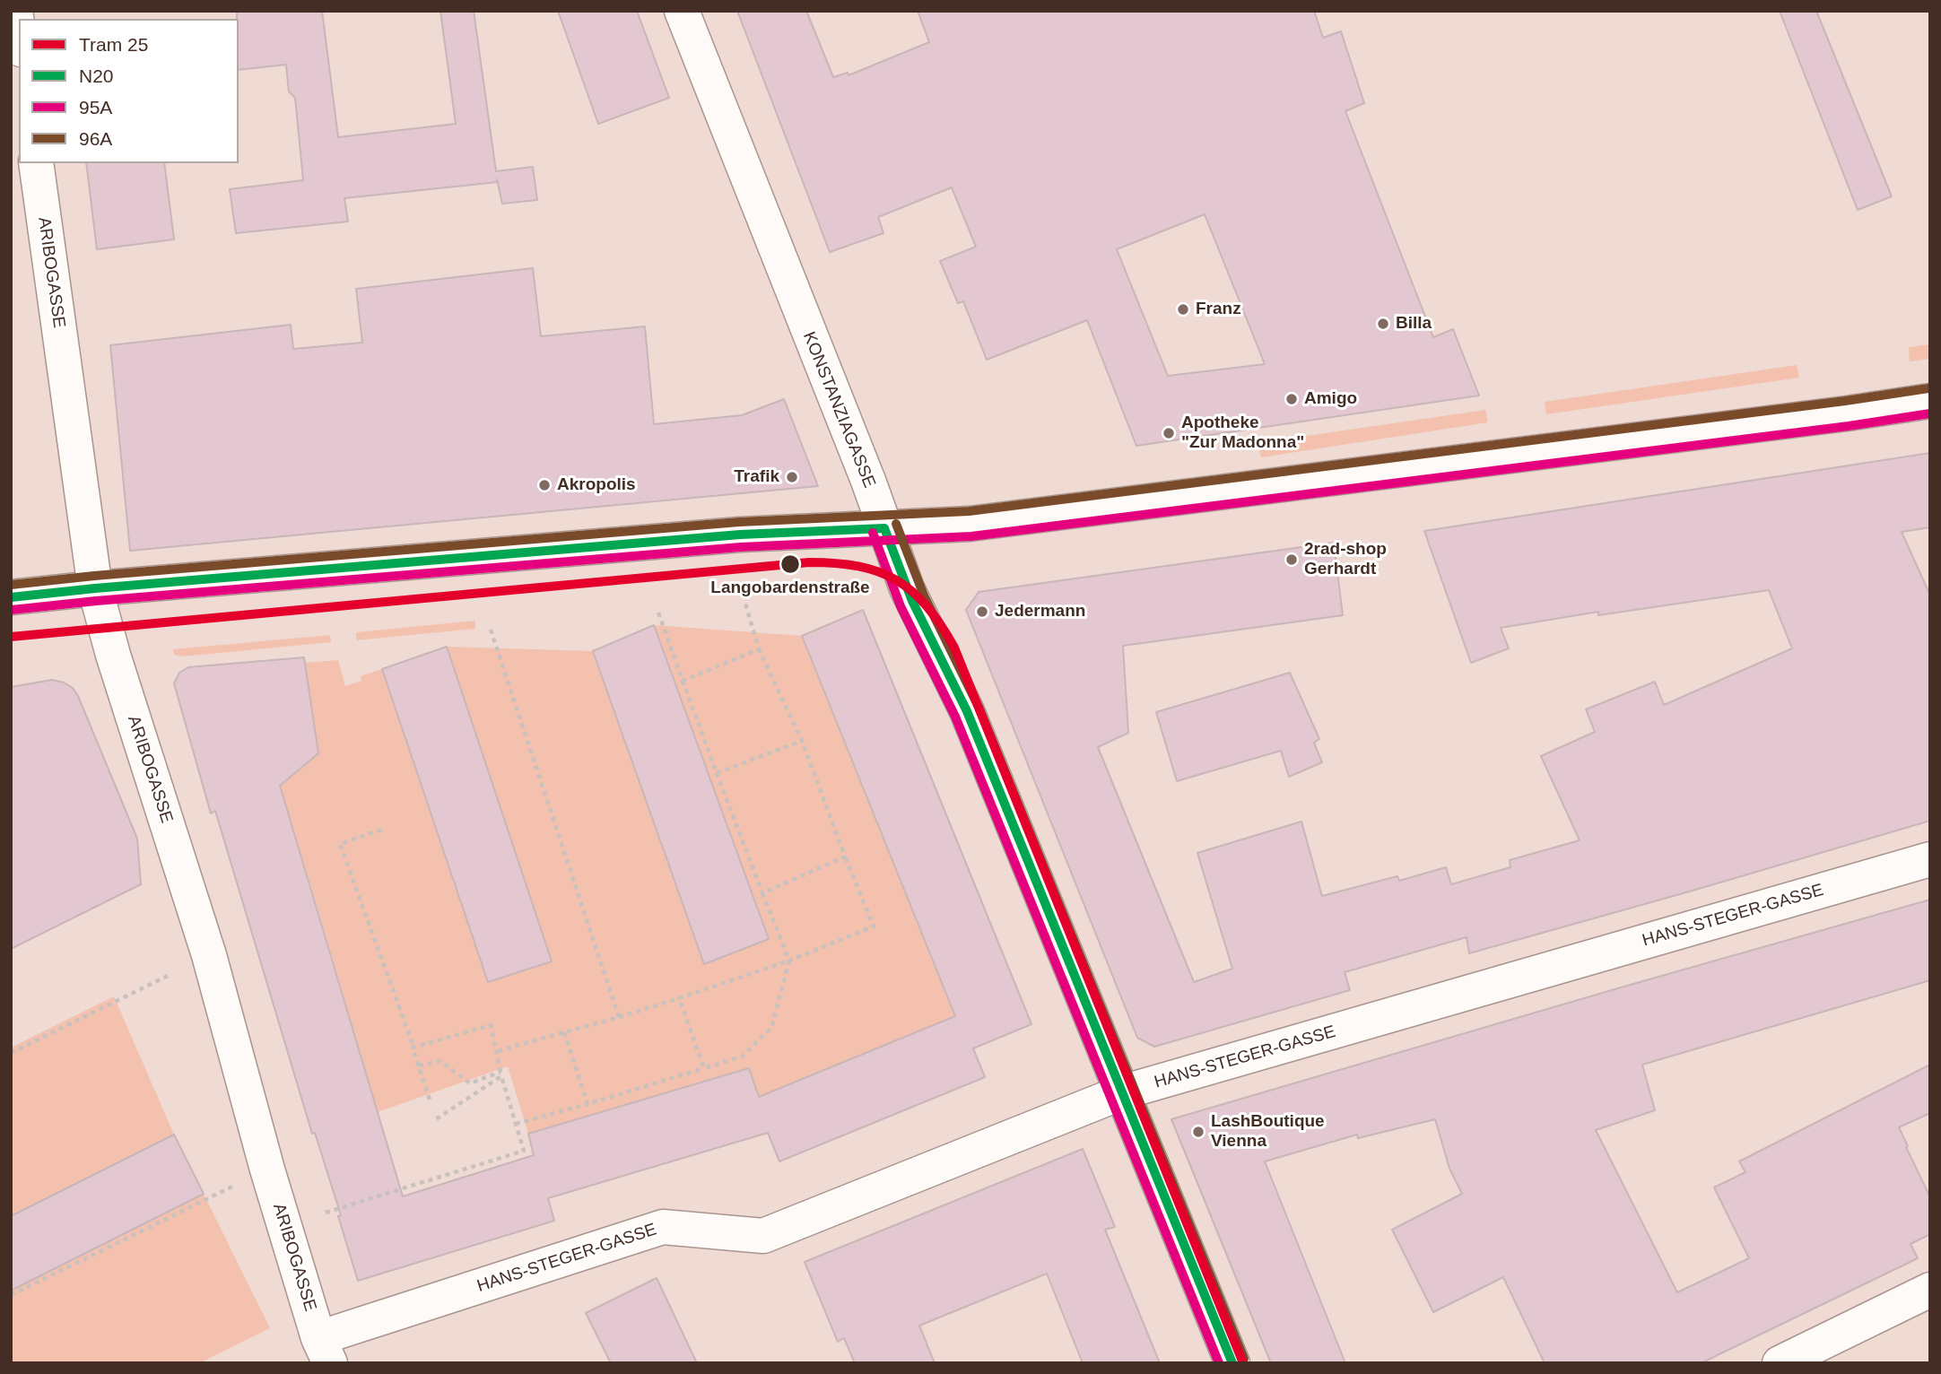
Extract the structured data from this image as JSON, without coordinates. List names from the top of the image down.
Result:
{
  "streets": {
    "street": ["ARIBOGASSE", "KONSTANZIAGASSE", "HANS-STEGER-GASSE"]
  },
  "crossings": [
    ["ARIBOGASSE", "HANS-STEGER-GASSE"],
    ["KONSTANZIAGASSE", "HANS-STEGER-GASSE"]
  ],
  "places": [
    "Franz",
    "Billa",
    "Amigo",
    "Apotheke \"Zur Madonna\"",
    "Trafik",
    "Akropolis",
    "2rad-shop Gerhardt",
    "Langobardenstraße",
    "Jedermann",
    "LashBoutique Vienna"
  ],
  "lines": [
    "transit line 96A",
    "transit line 95A",
    "transit line N20",
    "tram line 25"
  ],
  "legend": [
    "Tram 25",
    "N20",
    "95A",
    "96A"
  ]
}
